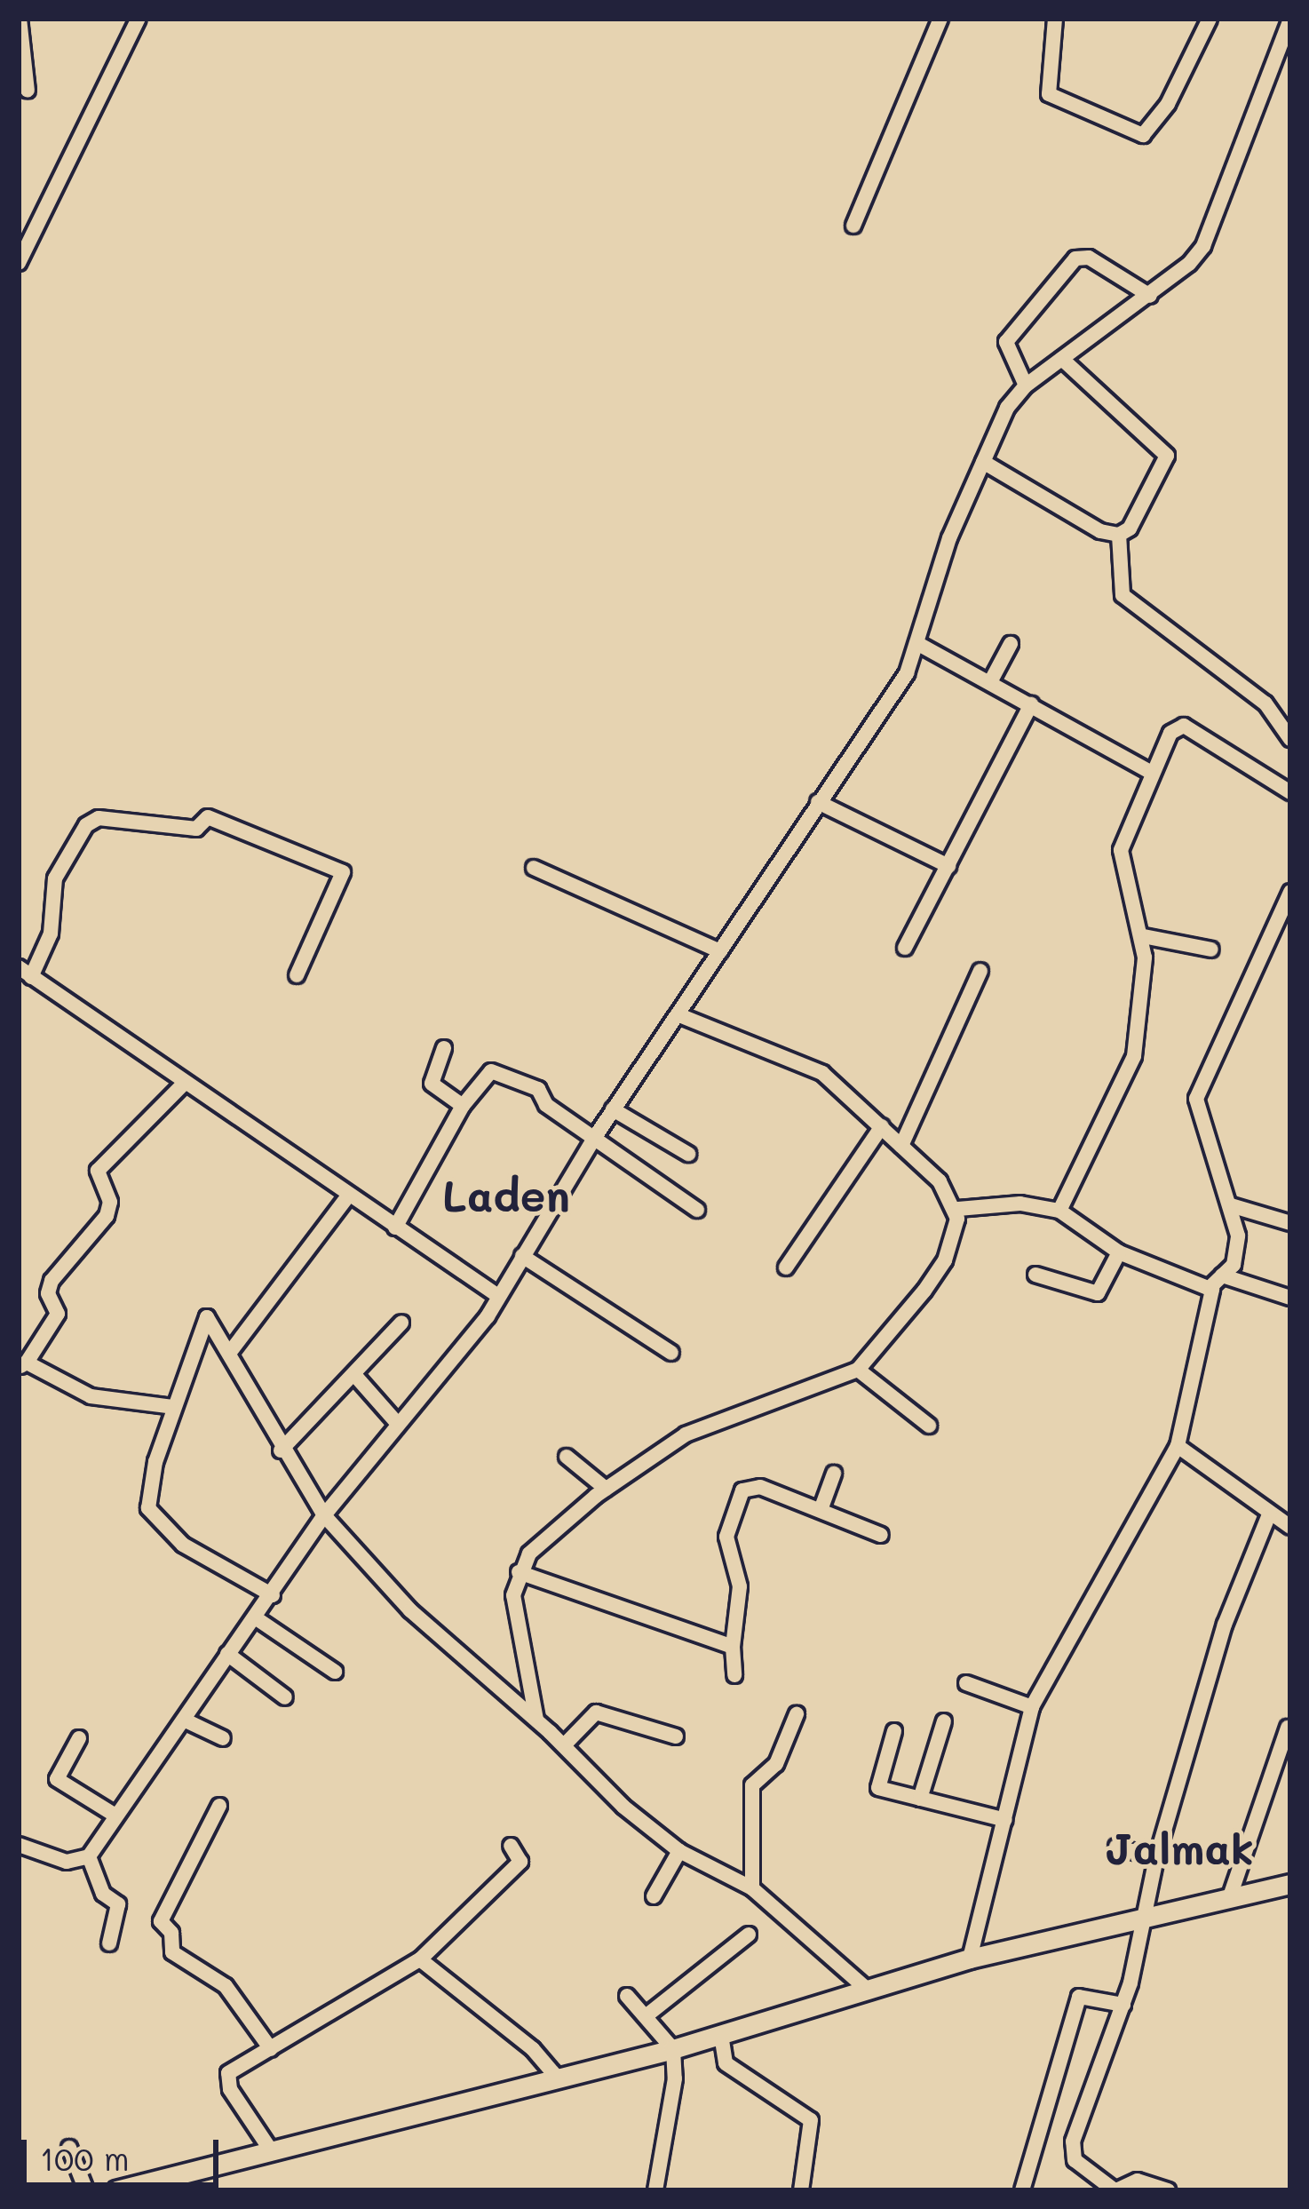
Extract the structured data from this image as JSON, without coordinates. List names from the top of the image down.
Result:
{
  "districts": ["Laden", "Jalmak"],
  "scale_bar": "100 m"
}
